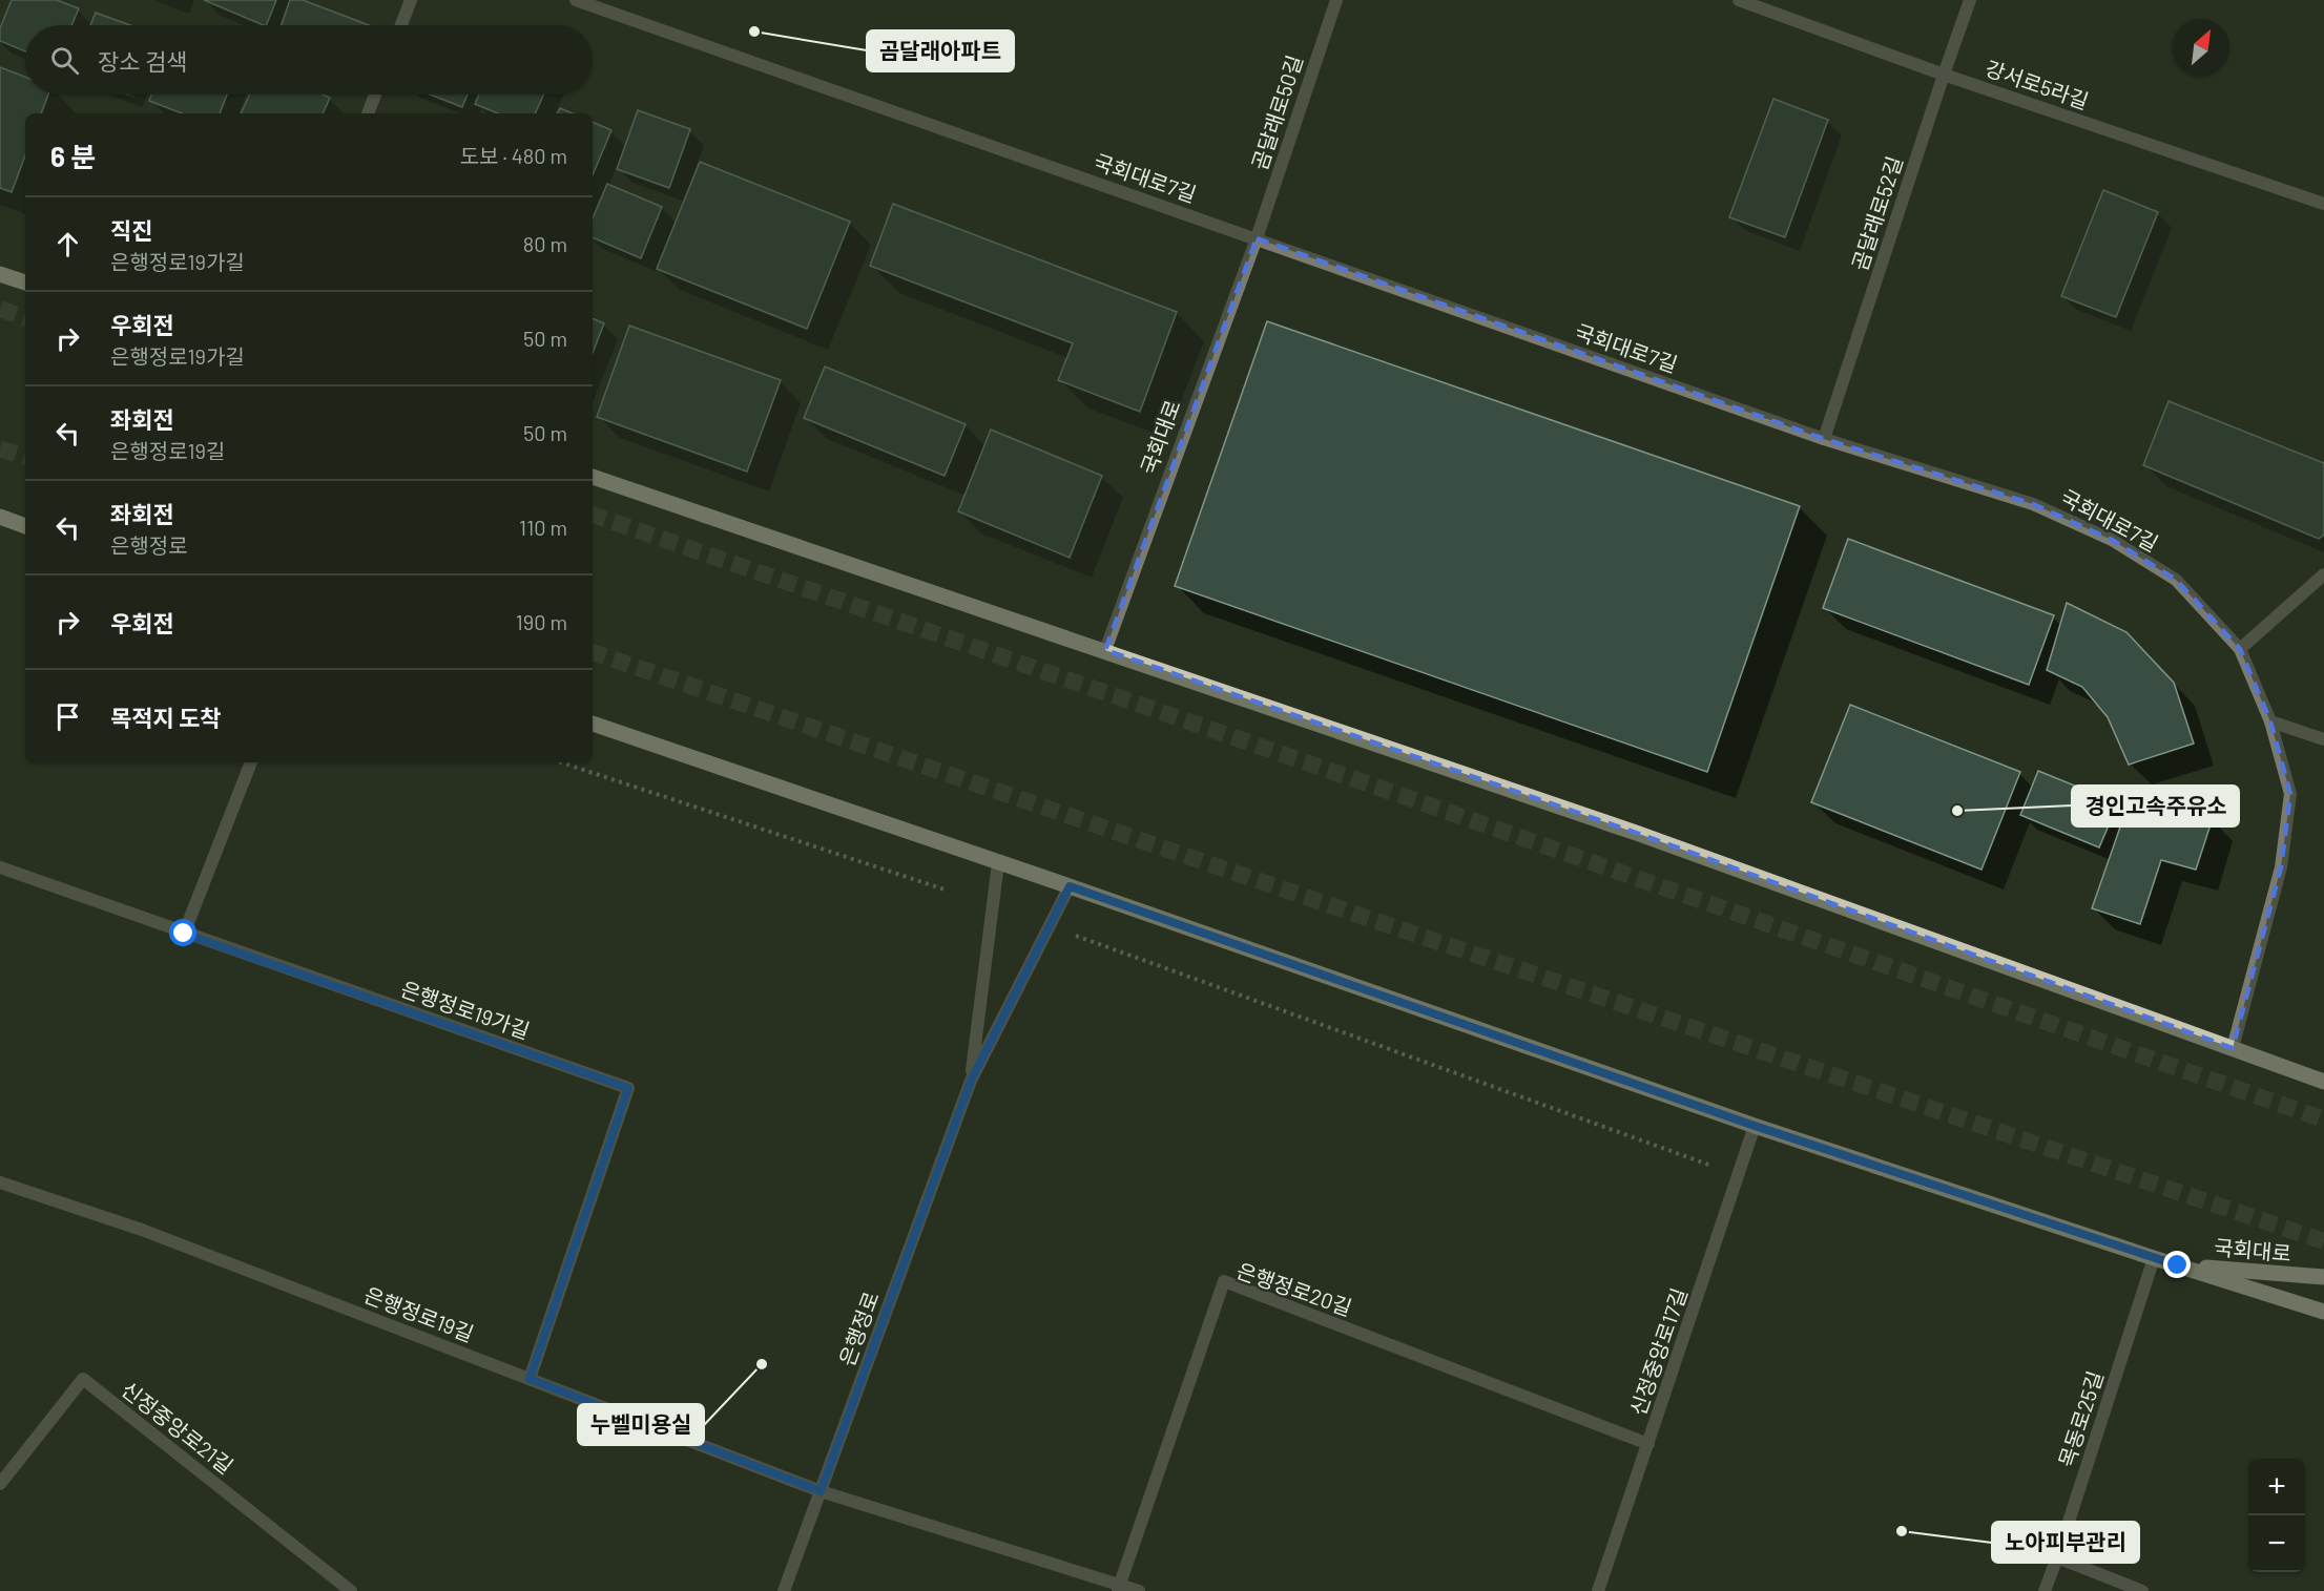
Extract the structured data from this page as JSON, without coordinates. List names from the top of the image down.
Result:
{
  "streets": {
    "main road": ["국회대로"],
    "street": [
      "강서로5라길",
      "곰달래로50길",
      "국회대로7길",
      "곰달래로52길",
      "은행정로19가길",
      "은행정로20길",
      "은행정로19길",
      "은행정로",
      "신정중앙로17길",
      "목동로25길",
      "신정중앙로21길"
    ]
  },
  "crossings": [
    ["강서로5라길", "곰달래로52길"],
    ["곰달래로50길", "국회대로7길"],
    ["곰달래로50길", "국회대로"],
    ["국회대로7길", "곰달래로52길"],
    ["국회대로7길", "국회대로"],
    ["은행정로19가길", "은행정로19길"],
    ["은행정로20길", "신정중앙로17길"],
    ["은행정로19길", "은행정로"]
  ],
  "places": [
    "곰달래아파트",
    "경인고속주유소",
    "누벨미용실",
    "노아피부관리"
  ],
  "north": "top right",
  "page": {
    "search": "장소 검색",
    "heading": ["6 분", "도보 · 480 m"],
    "list": [
      ["직진", "은행정로19가길", "80 m"],
      ["우회전", "은행정로19가길", "50 m"],
      ["좌회전", "은행정로19길", "50 m"],
      ["좌회전", "은행정로", "110 m"],
      ["우회전", "190 m"],
      "목적지 도착"
    ],
    "map_buttons": ["+", "−"]
  }
}
